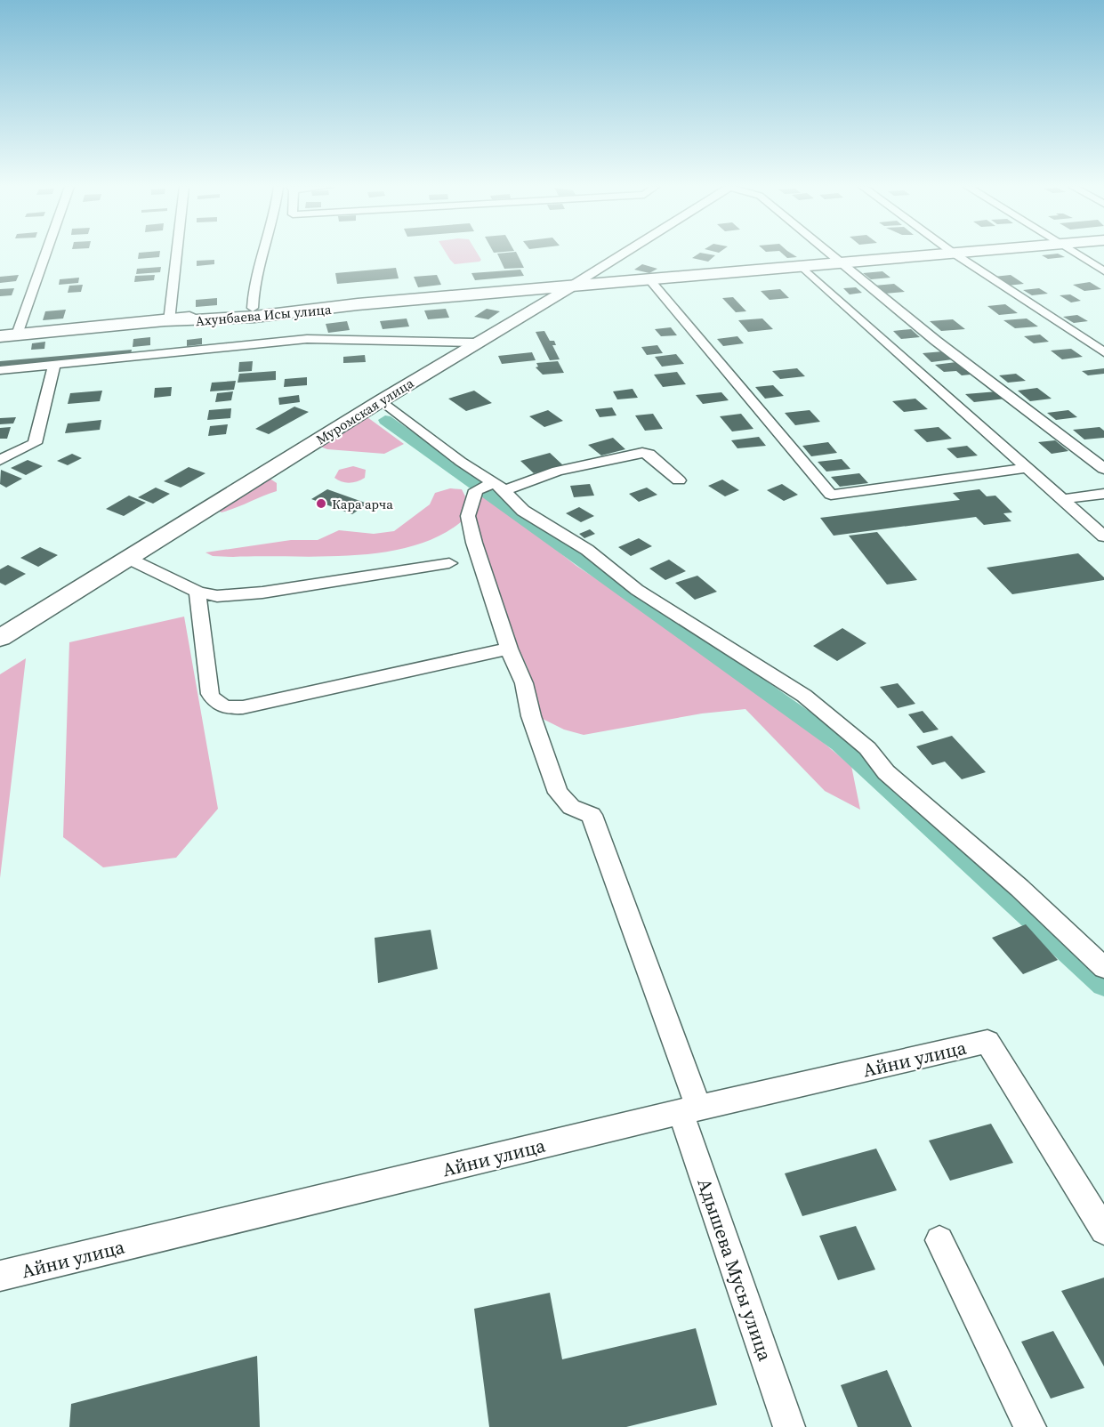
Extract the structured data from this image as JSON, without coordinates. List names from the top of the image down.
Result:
{
  "streets": {
    "main road": ["Ахунбаева Исы улица", "Муромская улица"],
    "street": ["Айни улица", "Адышева Мусы улица"]
  },
  "crossings": [
    ["Ахунбаева Исы улица", "Муромская улица"],
    ["Айни улица", "Адышева Мусы улица"]
  ],
  "places": ["Кара арча"]
}
